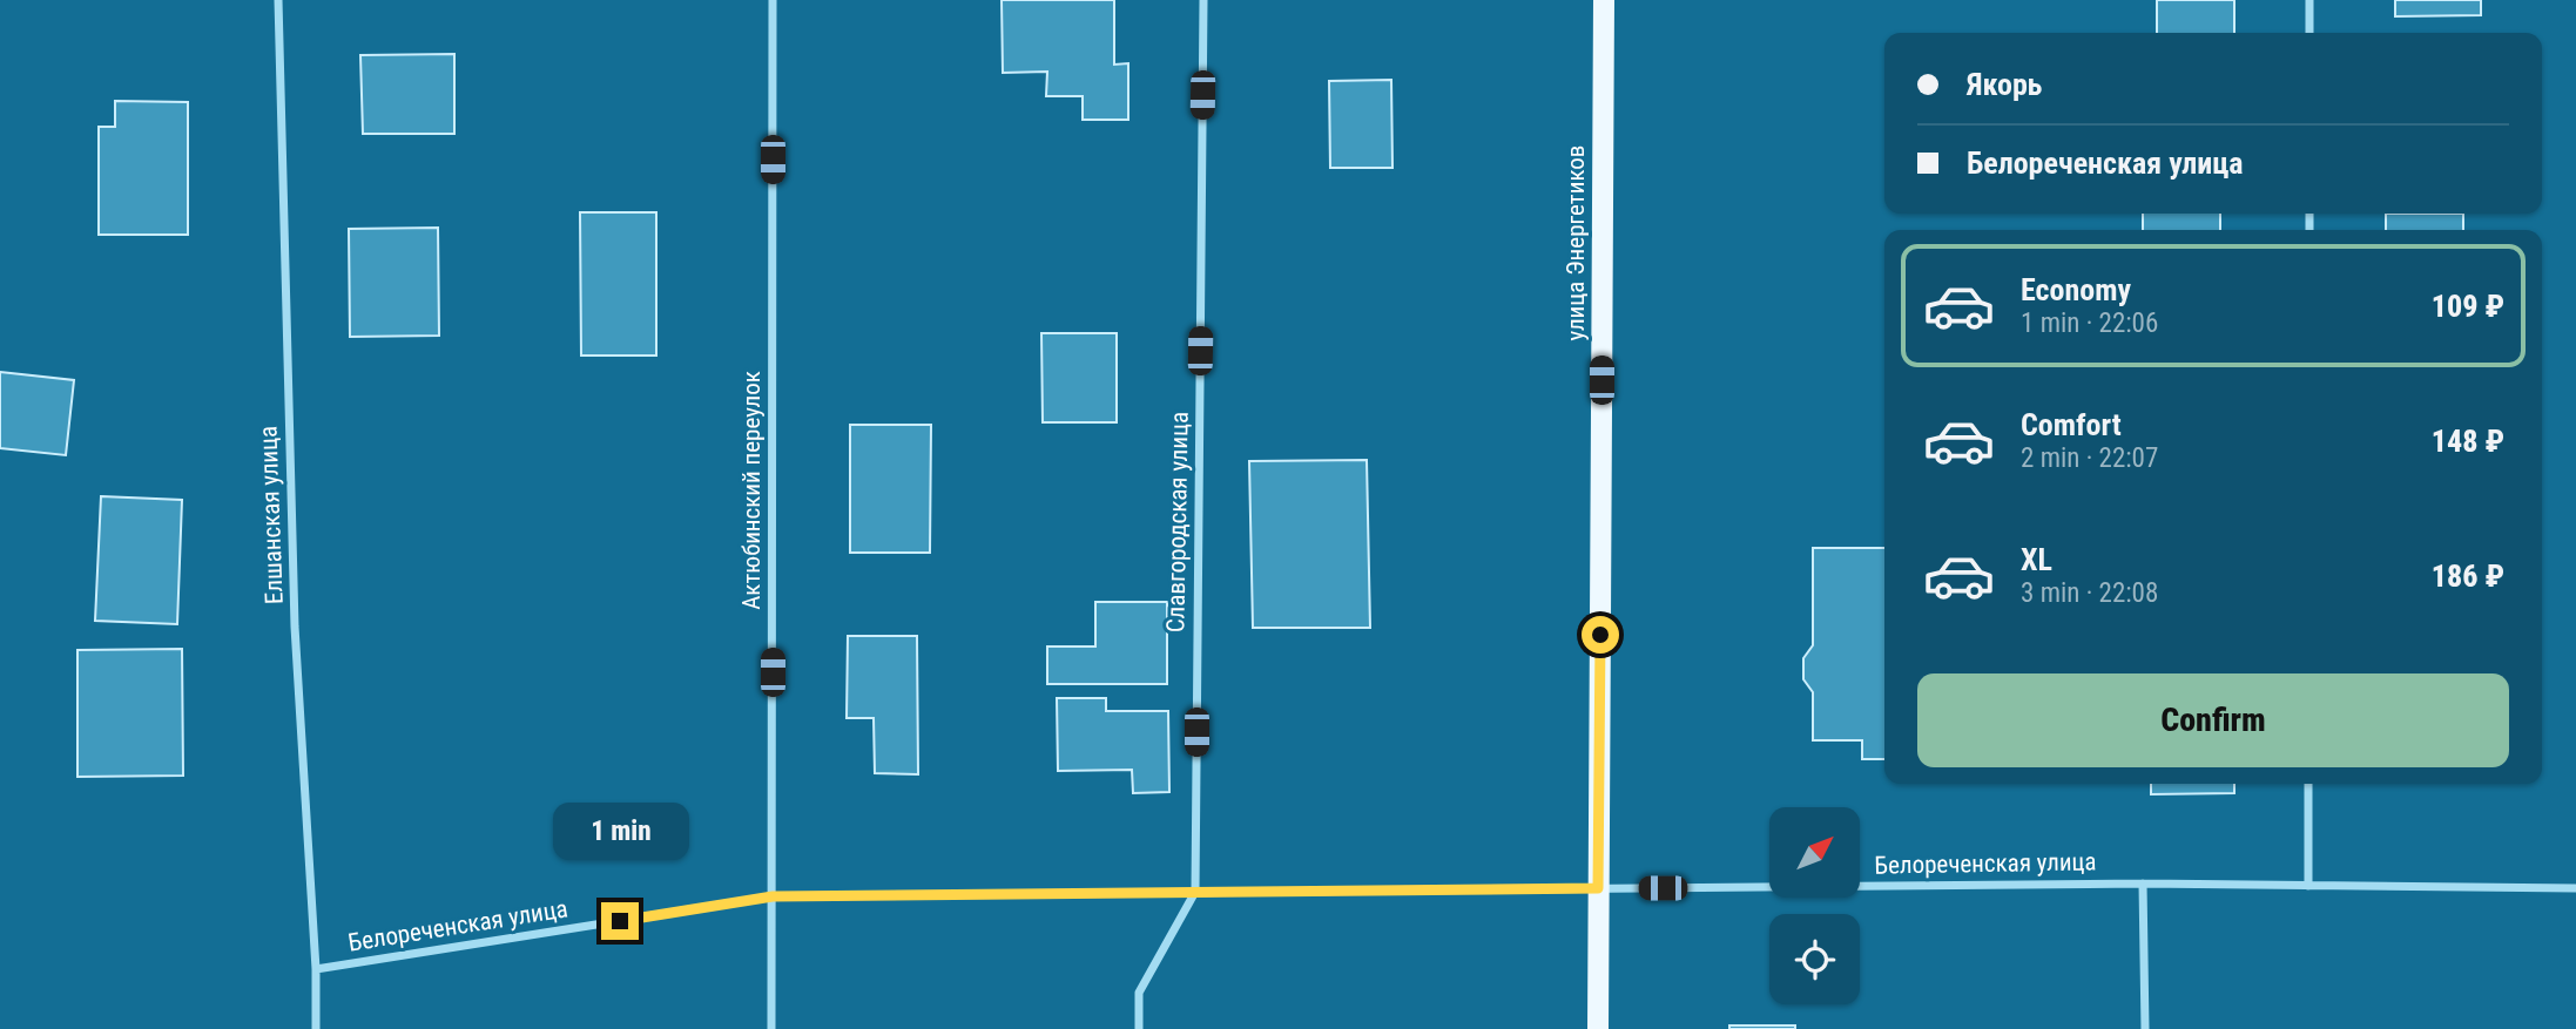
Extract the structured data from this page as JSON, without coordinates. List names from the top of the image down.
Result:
{
  "streets": {
    "main road": ["улица Энергетиков"],
    "street": [
      "Актюбинский переулок",
      "Елшанская улица",
      "Славгородская улица",
      "Белореченская улица"
    ]
  },
  "crossings": [
    ["улица Энергетиков", "Белореченская улица"],
    ["Актюбинский переулок", "Белореченская улица"],
    ["Елшанская улица", "Белореченская улица"],
    ["Славгородская улица", "Белореченская улица"]
  ],
  "north": "top right",
  "page": {
    "banner": ["Якорь", "Белореченская улица"],
    "list": [
      {
        "name": "Economy",
        "note": "1 min · 22:06",
        "value": "109 ₽"
      },
      {
        "name": "Comfort",
        "note": "2 min · 22:07",
        "value": "148 ₽"
      },
      {
        "name": "XL",
        "note": "3 min · 22:08",
        "value": "186 ₽"
      }
    ],
    "buttons": "Confirm",
    "bubble": "1 min"
  }
}
